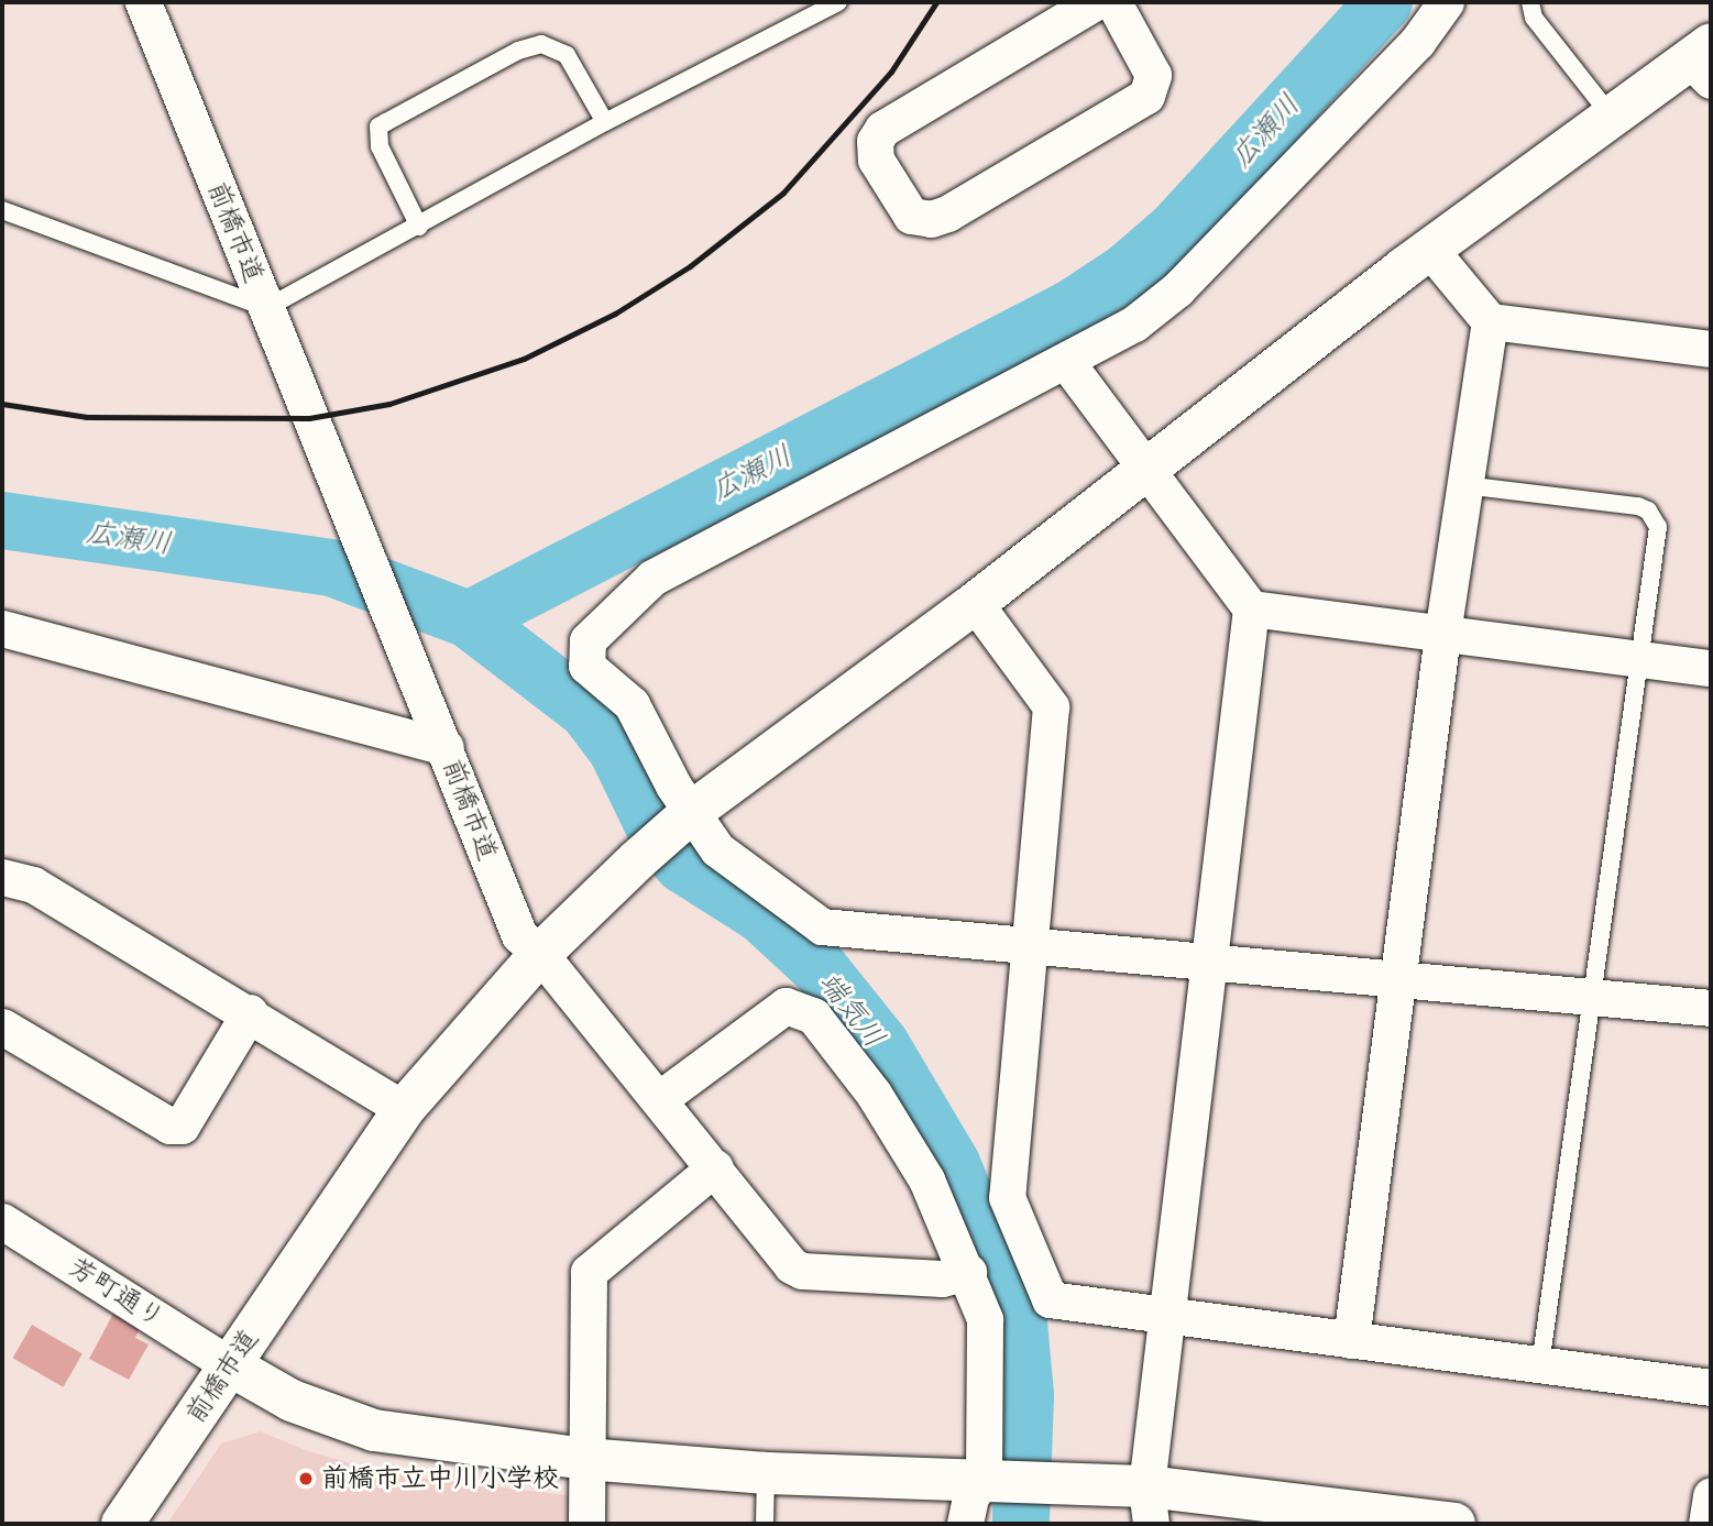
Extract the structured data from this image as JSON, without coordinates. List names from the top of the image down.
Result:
{
  "streets": {
    "street": ["前橋市道", "芳町通り"]
  },
  "crossings": [
    ["前橋市道", "芳町通り"]
  ],
  "water": ["広瀬川", "端気川"],
  "places": ["前橋市立中川小学校"]
}
